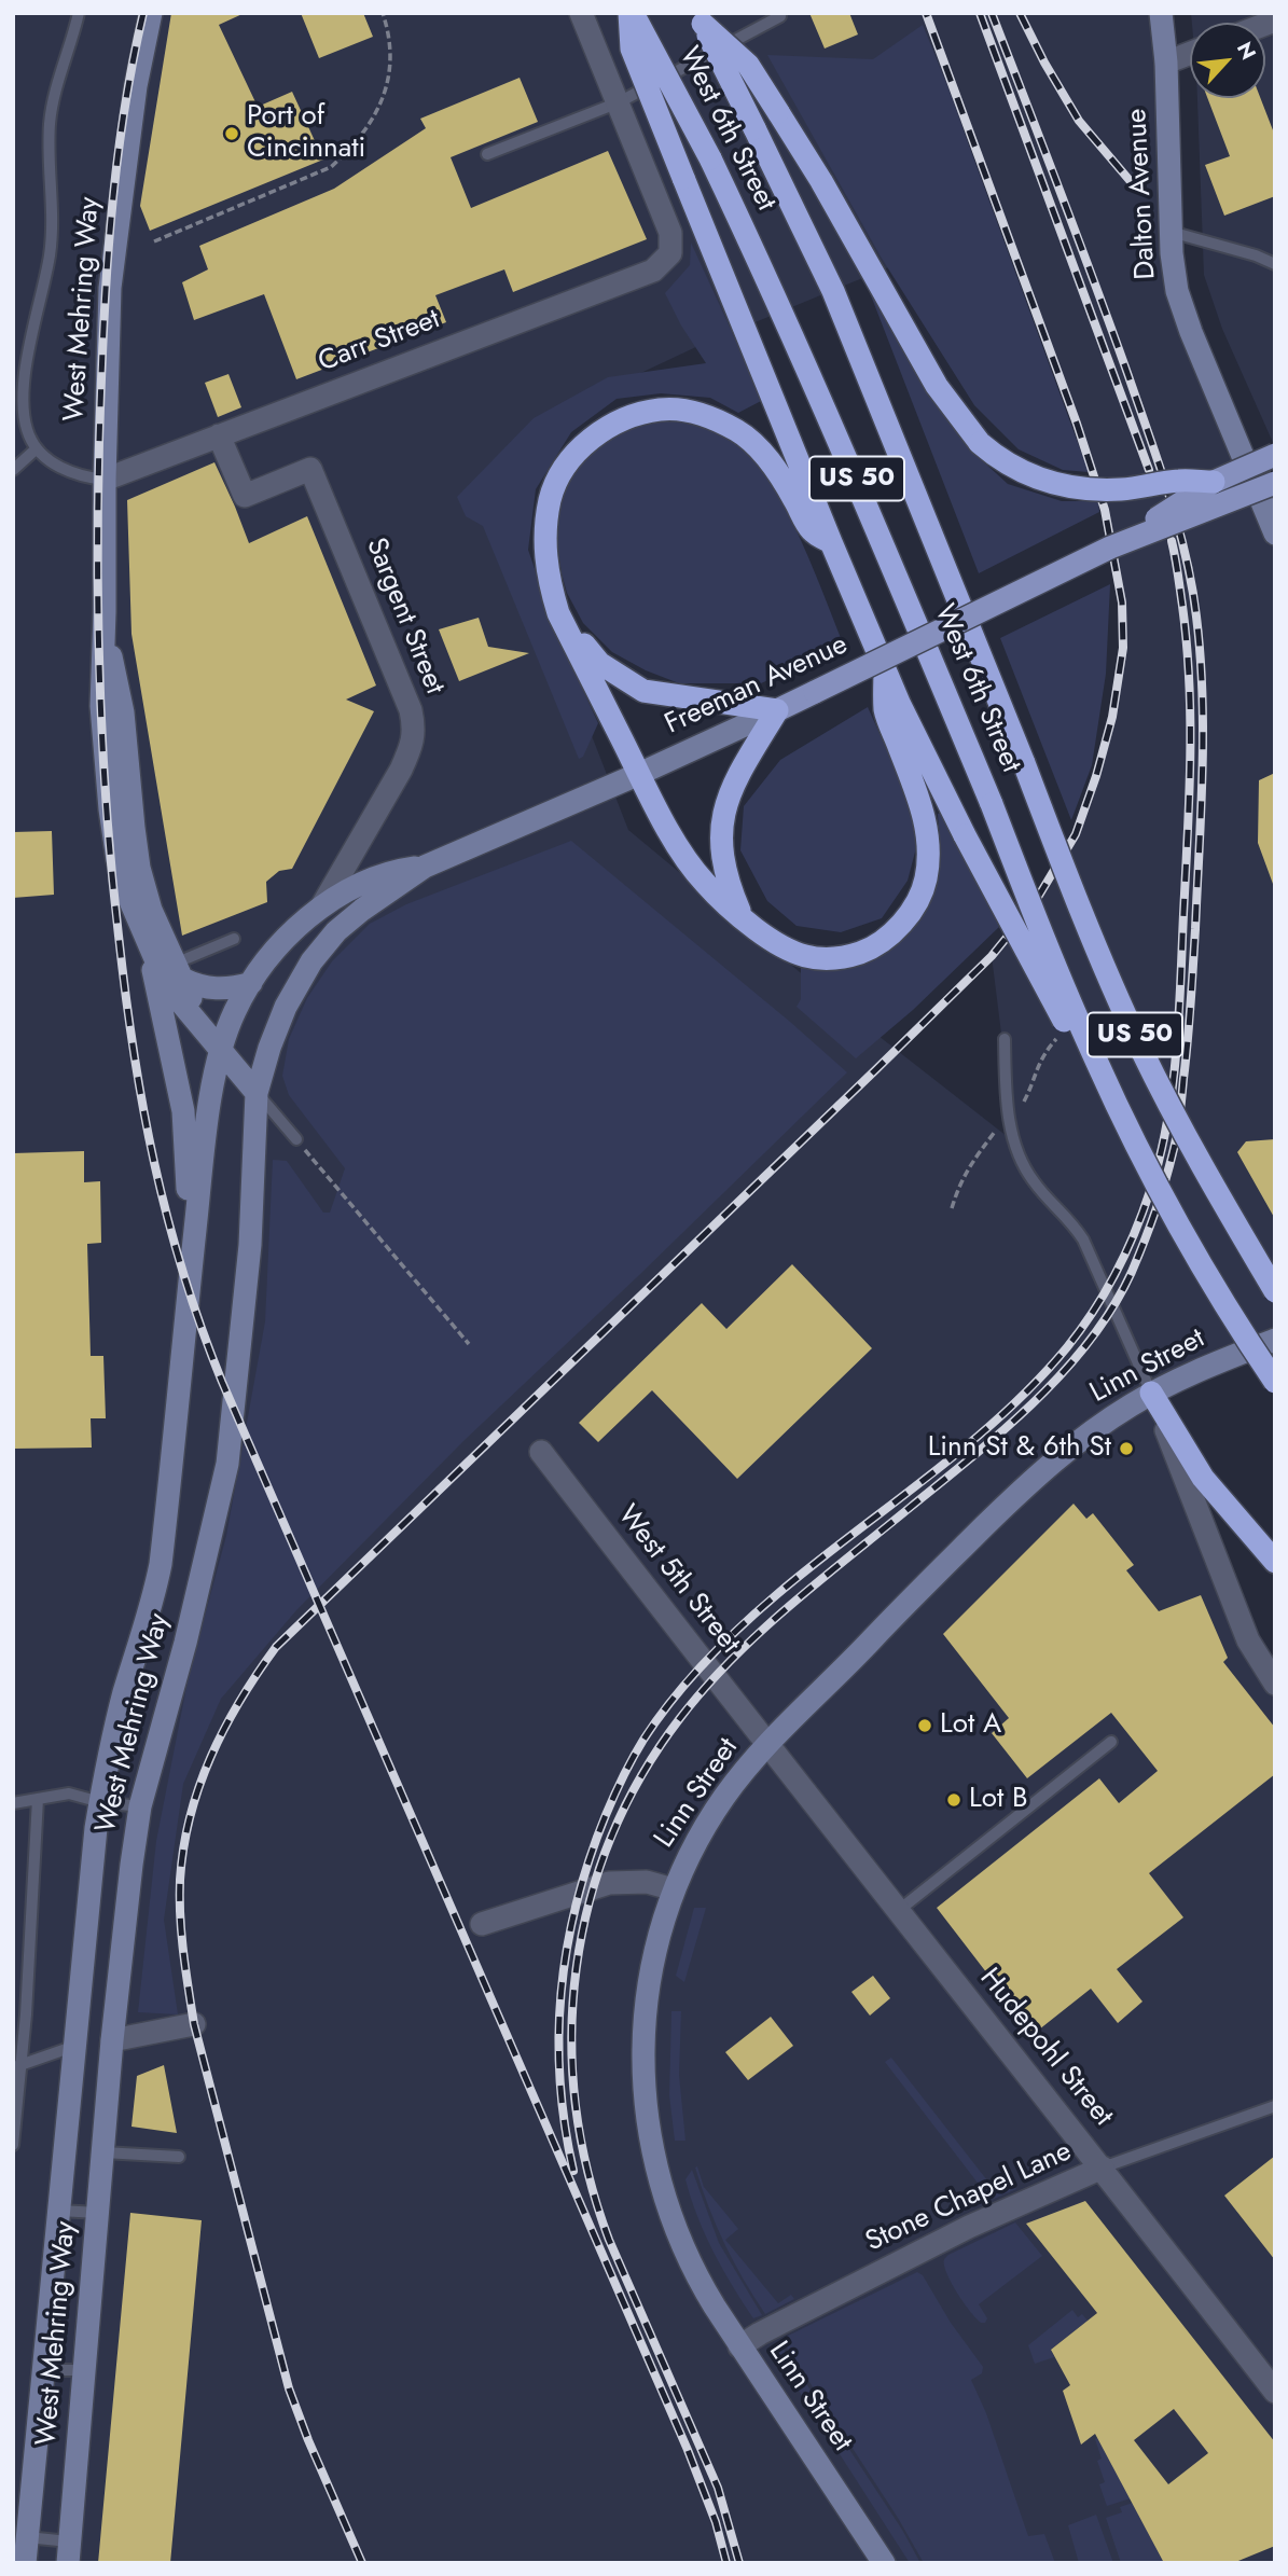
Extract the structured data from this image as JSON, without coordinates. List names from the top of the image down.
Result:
{
  "streets": {
    "highway": ["West 6th Street", "US 50"],
    "main road": [
      "Dalton Avenue",
      "West Mehring Way",
      "Freeman Avenue",
      "Linn Street"
    ],
    "street": [
      "Carr Street",
      "Sargent Street",
      "West 5th Street",
      "Hudepohl Street",
      "Stone Chapel Lane"
    ]
  },
  "crossings": [
    ["West Mehring Way", "Carr Street"],
    ["West Mehring Way", "Freeman Avenue"],
    ["Carr Street", "Sargent Street"],
    ["Sargent Street", "Freeman Avenue"],
    ["Linn Street", "West 5th Street"],
    ["Linn Street", "Hudepohl Street"],
    ["Linn Street", "Stone Chapel Lane"],
    ["West 5th Street", "Hudepohl Street"],
    ["Hudepohl Street", "Stone Chapel Lane"]
  ],
  "places": [
    "Port of Cincinnati",
    "Linn St & 6th St",
    "Lot A",
    "Lot B"
  ],
  "north": "top right"
}
